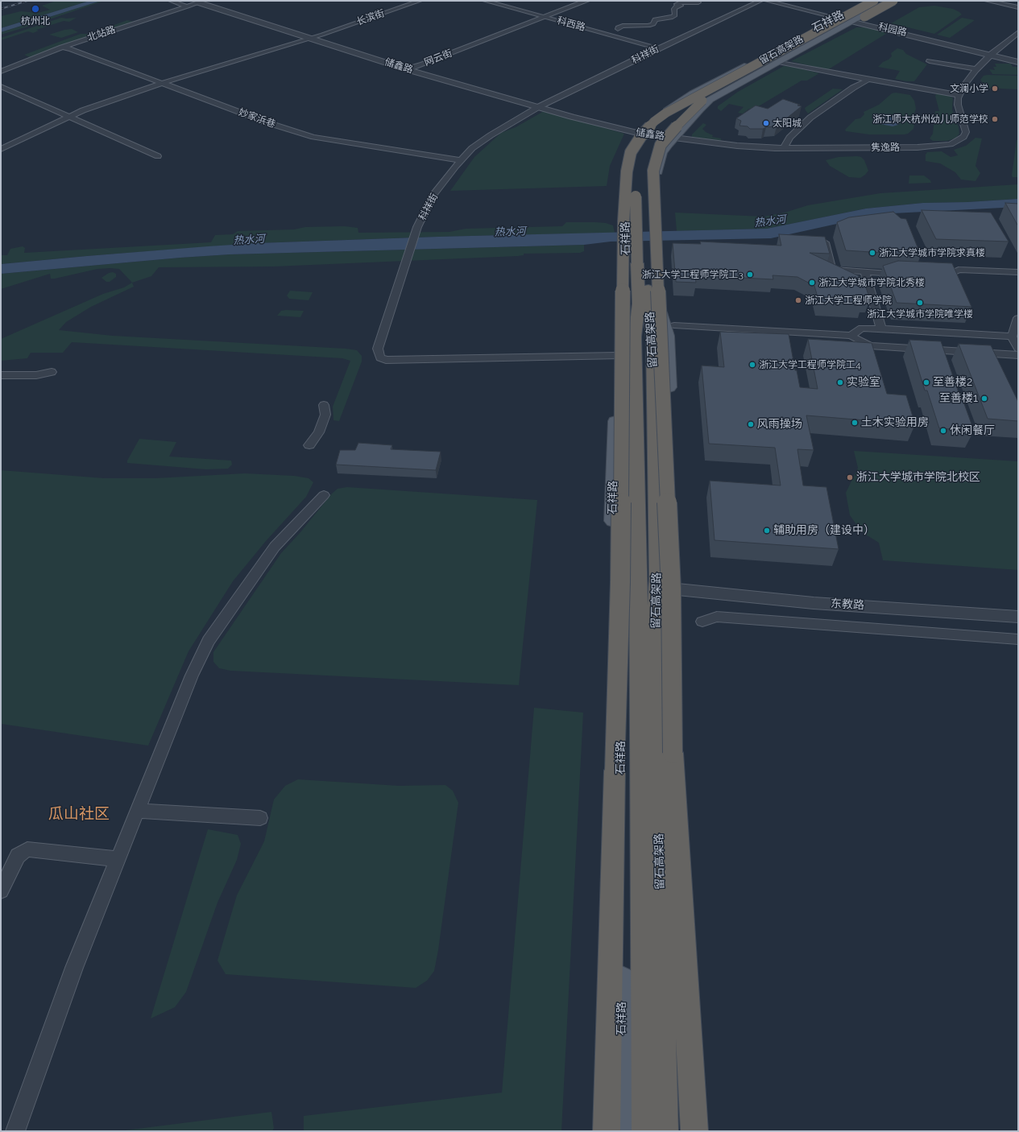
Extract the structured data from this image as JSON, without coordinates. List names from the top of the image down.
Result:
{
  "streets": {
    "highway": ["留石高架路"],
    "main road": ["石祥路"],
    "street": [
      "长滨街",
      "科西路",
      "科园路",
      "北站路",
      "科祥街",
      "网云街",
      "储鑫路",
      "妙家浜巷",
      "隽逸路",
      "东教路"
    ]
  },
  "crossings": [
    ["长滨街", "储鑫路"],
    ["长滨街", "妙家浜巷"],
    ["石祥路", "科园路"],
    ["石祥路", "留石高架路"],
    ["石祥路", "科祥街"],
    ["石祥路", "储鑫路"],
    ["石祥路", "隽逸路"],
    ["石祥路", "东教路"],
    ["科西路", "科祥街"],
    ["科西路", "网云街"],
    ["科园路", "留石高架路"],
    ["北站路", "储鑫路"],
    ["北站路", "妙家浜巷"],
    ["科祥街", "储鑫路"],
    ["科祥街", "妙家浜巷"],
    ["网云街", "储鑫路"],
    ["储鑫路", "隽逸路"]
  ],
  "districts": ["瓜山社区"],
  "water": ["热水河"],
  "places": [
    "杭州北",
    "文澜小学",
    "浙江师大杭州幼儿师范学校",
    "太阳城",
    "浙江大学城市学院求真楼",
    "浙江大学工程师学院工3",
    "浙江大学城市学院北秀楼",
    "浙江大学工程师学院",
    "浙江大学城市学院唯学楼",
    "浙江大学工程师学院工4",
    "实验室",
    "至善楼2",
    "至善楼1",
    "土木实验用房",
    "风雨操场",
    "休闲餐厅",
    "浙江大学城市学院北校区",
    "辅助用房（建设中）"
  ]
}
